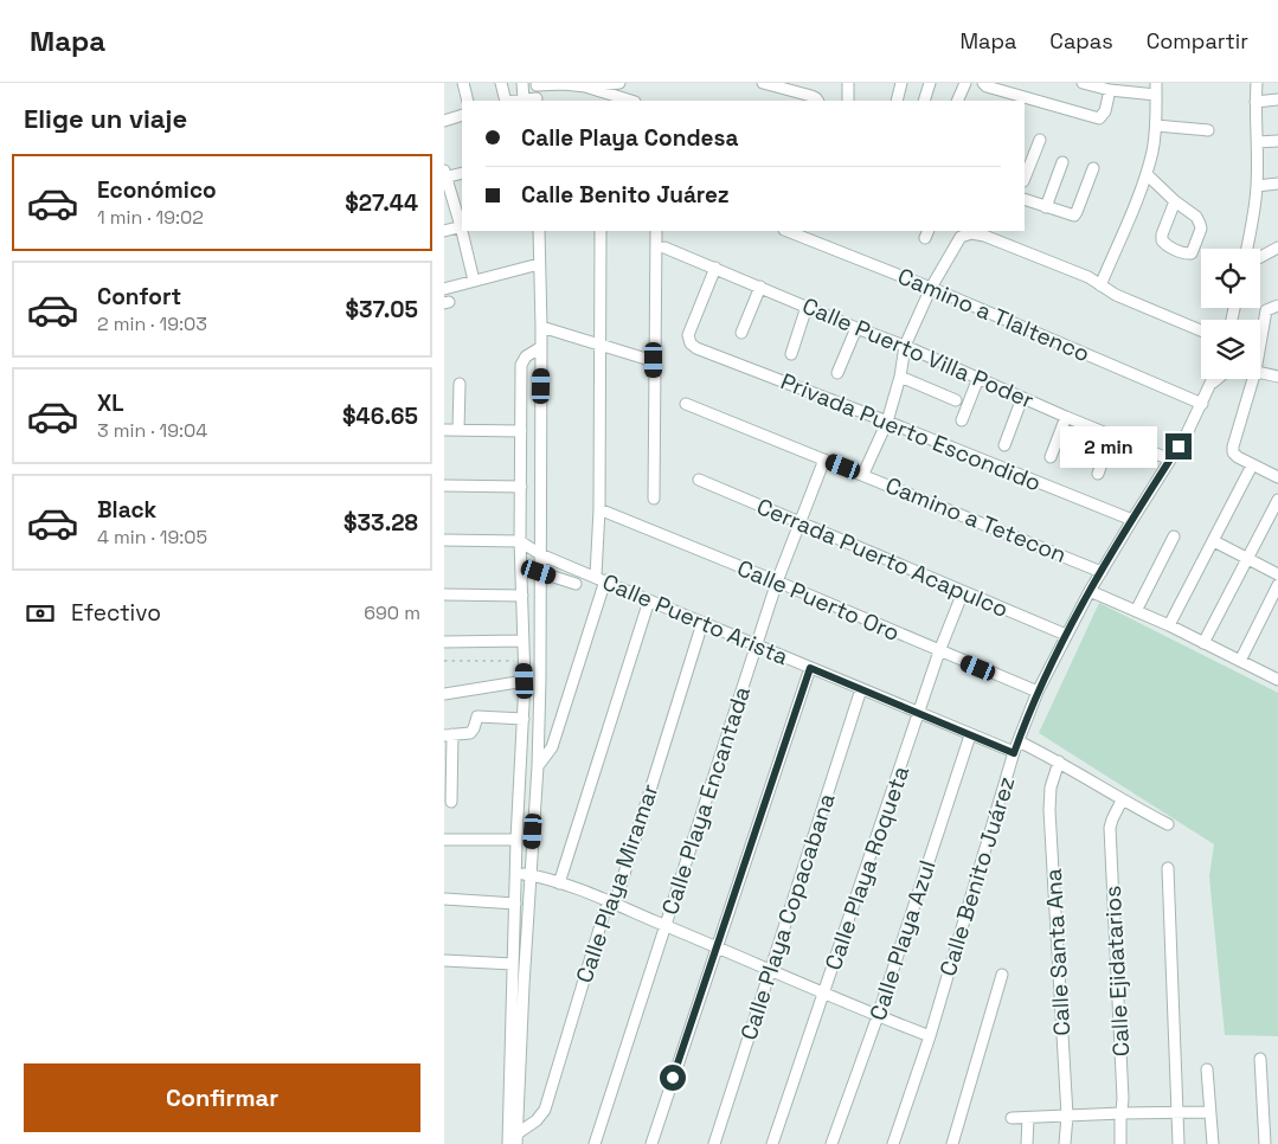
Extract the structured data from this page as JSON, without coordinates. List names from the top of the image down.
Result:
{
  "streets": {
    "street": [
      "Camino a Tlaltenco",
      "Calle Puerto Villa Poder",
      "Privada Puerto Escondido",
      "Camino a Tetecon",
      "Cerrada Puerto Acapulco",
      "Calle Puerto Oro",
      "Calle Puerto Arista",
      "Calle Playa Encantada",
      "Calle Playa Roqueta",
      "Calle Benito Juárez",
      "Calle Playa Miramar",
      "Calle Playa Copacabana",
      "Calle Playa Azul",
      "Calle Santa Ana",
      "Calle Ejidatarios"
    ]
  },
  "crossings": [
    ["Camino a Tlaltenco", "Calle Benito Juárez"],
    ["Calle Puerto Villa Poder", "Privada Puerto Escondido"],
    ["Calle Puerto Villa Poder", "Calle Benito Juárez"],
    ["Privada Puerto Escondido", "Calle Benito Juárez"],
    ["Camino a Tetecon", "Calle Playa Encantada"],
    ["Camino a Tetecon", "Calle Benito Juárez"],
    ["Cerrada Puerto Acapulco", "Calle Playa Encantada"],
    ["Cerrada Puerto Acapulco", "Calle Playa Roqueta"],
    ["Cerrada Puerto Acapulco", "Calle Benito Juárez"],
    ["Calle Puerto Oro", "Calle Playa Encantada"],
    ["Calle Puerto Oro", "Calle Playa Roqueta"],
    ["Calle Puerto Oro", "Calle Benito Juárez"],
    ["Calle Puerto Arista", "Calle Playa Encantada"],
    ["Calle Puerto Arista", "Calle Playa Roqueta"],
    ["Calle Puerto Arista", "Calle Benito Juárez"],
    ["Calle Puerto Arista", "Calle Playa Miramar"],
    ["Calle Puerto Arista", "Calle Playa Copacabana"],
    ["Calle Puerto Arista", "Calle Playa Azul"]
  ],
  "page": {
    "header": "Mapa",
    "nav": ["Mapa", "Capas", "Compartir"],
    "heading": "Elige un viaje",
    "banner": ["Calle Playa Condesa", "Calle Benito Juárez"],
    "list": [
      {
        "name": "Económico",
        "note": "1 min · 19:02",
        "value": "$27.44"
      },
      {
        "name": "Confort",
        "note": "2 min · 19:03",
        "value": "$37.05"
      },
      {
        "name": "XL",
        "note": "3 min · 19:04",
        "value": "$46.65"
      },
      {
        "name": "Black",
        "note": "4 min · 19:05",
        "value": "$33.28"
      }
    ],
    "bubble": "2 min",
    "pay": ["Efectivo", "690 m"],
    "buttons": "Confirmar"
  }
}
